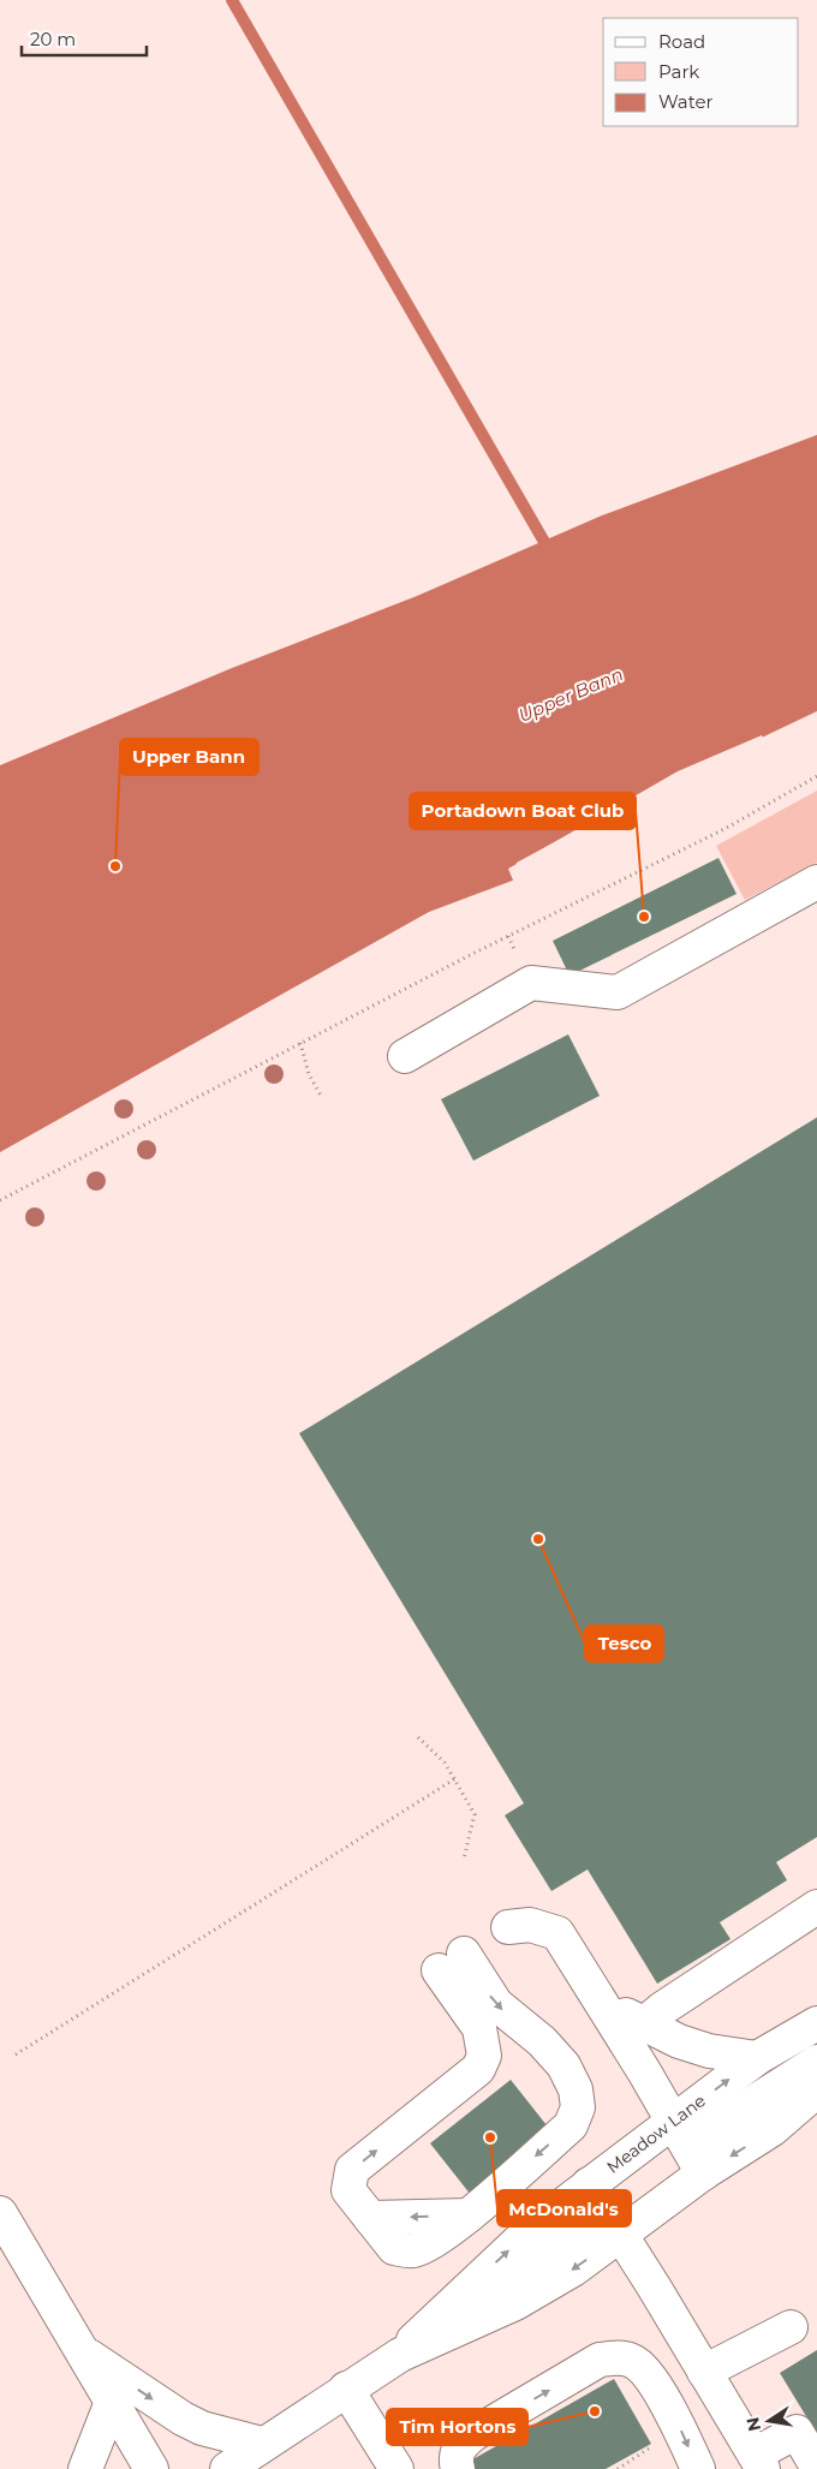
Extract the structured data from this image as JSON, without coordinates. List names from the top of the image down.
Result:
{
  "streets": {
    "street": ["Meadow Lane"]
  },
  "water": ["Upper Bann"],
  "places": [
    "Upper Bann",
    "Portadown Boat Club",
    "Tesco",
    "McDonald's",
    "Tim Hortons"
  ],
  "legend": ["Road", "Park", "Water"],
  "scale_bar": "20 m",
  "north": "left"
}
